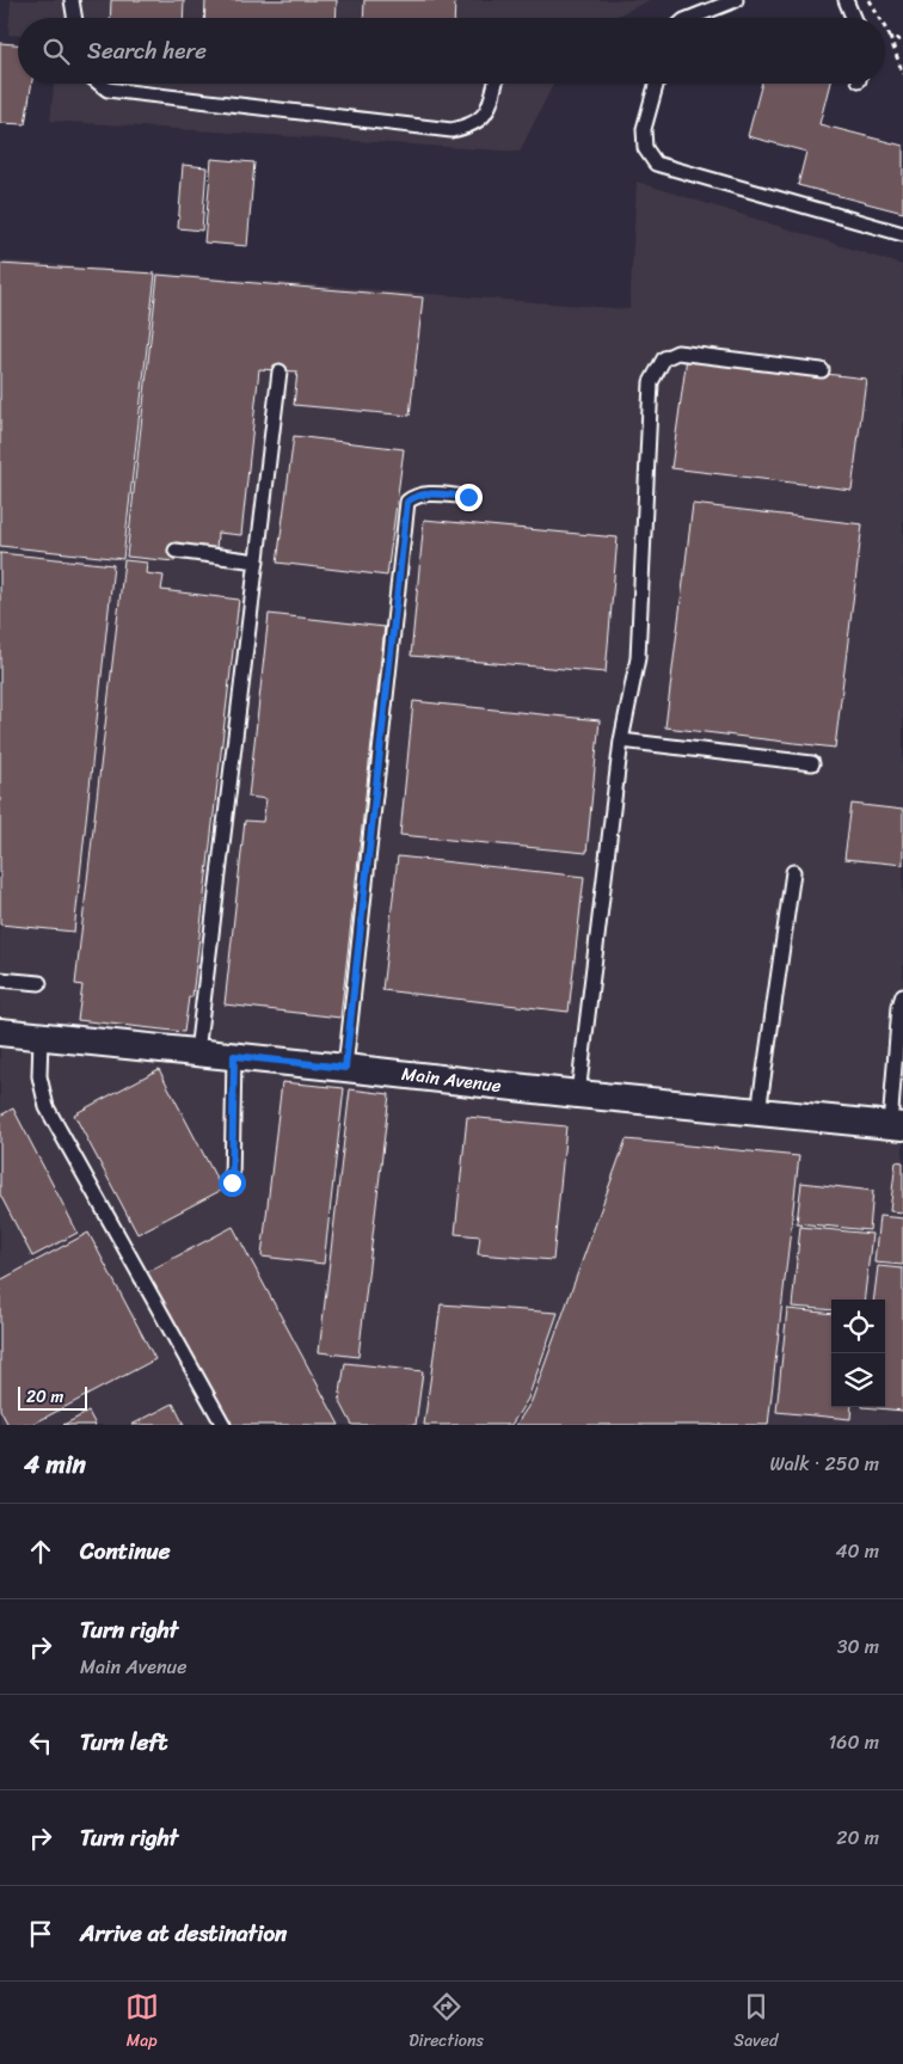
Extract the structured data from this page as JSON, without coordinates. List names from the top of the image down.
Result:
{
  "streets": {
    "street": ["Main Avenue"]
  },
  "scale_bar": "20 m",
  "page": {
    "search": "Search here",
    "scale": "20 m",
    "heading": ["4 min", "Walk · 250 m"],
    "list": [
      ["Continue", "40 m"],
      ["Turn right", "Main Avenue", "30 m"],
      ["Turn left", "160 m"],
      ["Turn right", "20 m"],
      "Arrive at destination"
    ],
    "nav": ["Map", "Directions", "Saved"]
  }
}
